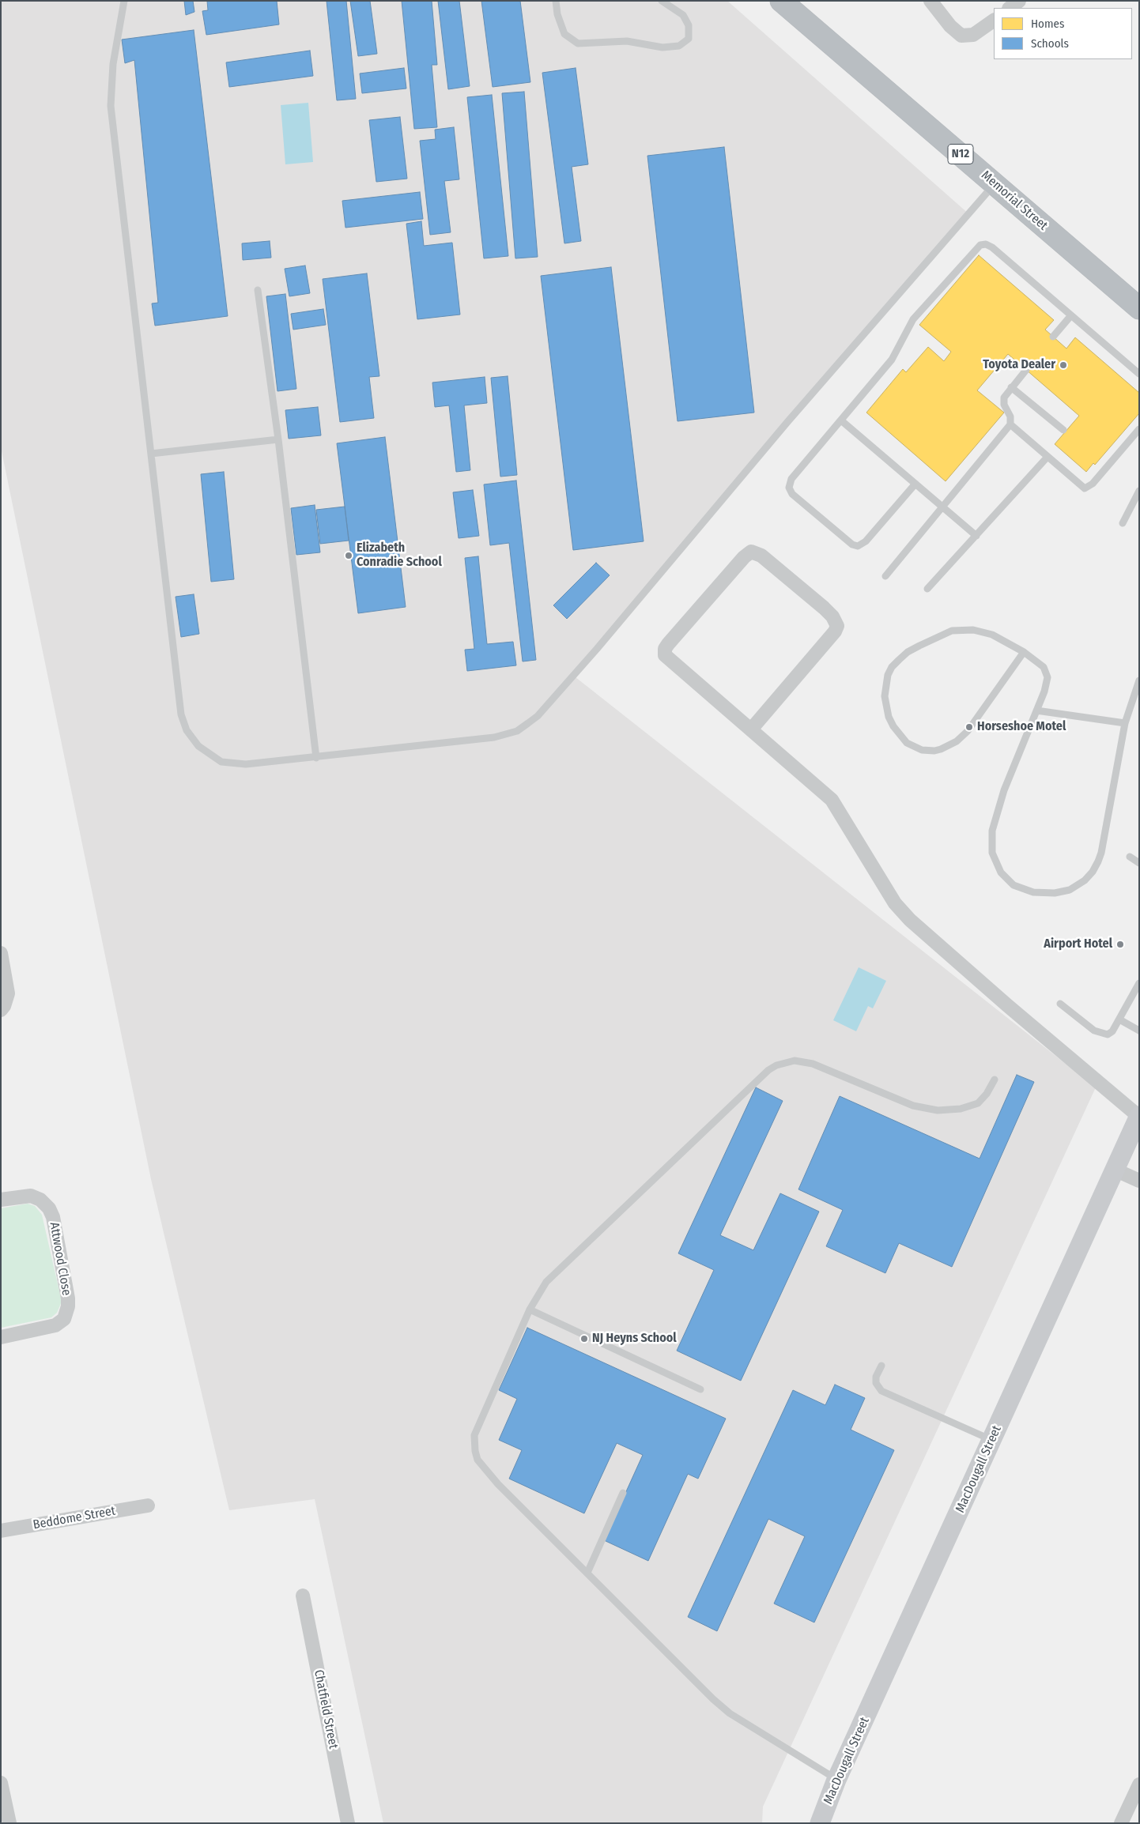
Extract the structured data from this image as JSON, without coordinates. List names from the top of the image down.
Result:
{
  "streets": {
    "highway": ["N12", "Memorial Street"],
    "street": [
      "Attwood Close",
      "MacDougall Street",
      "Beddome Street",
      "Chatfield Street"
    ]
  },
  "places": [
    "Toyota Dealer",
    "Elizabeth Conradie School",
    "Horseshoe Motel",
    "Airport Hotel",
    "NJ Heyns School"
  ],
  "legend": ["Homes", "Schools"]
}
